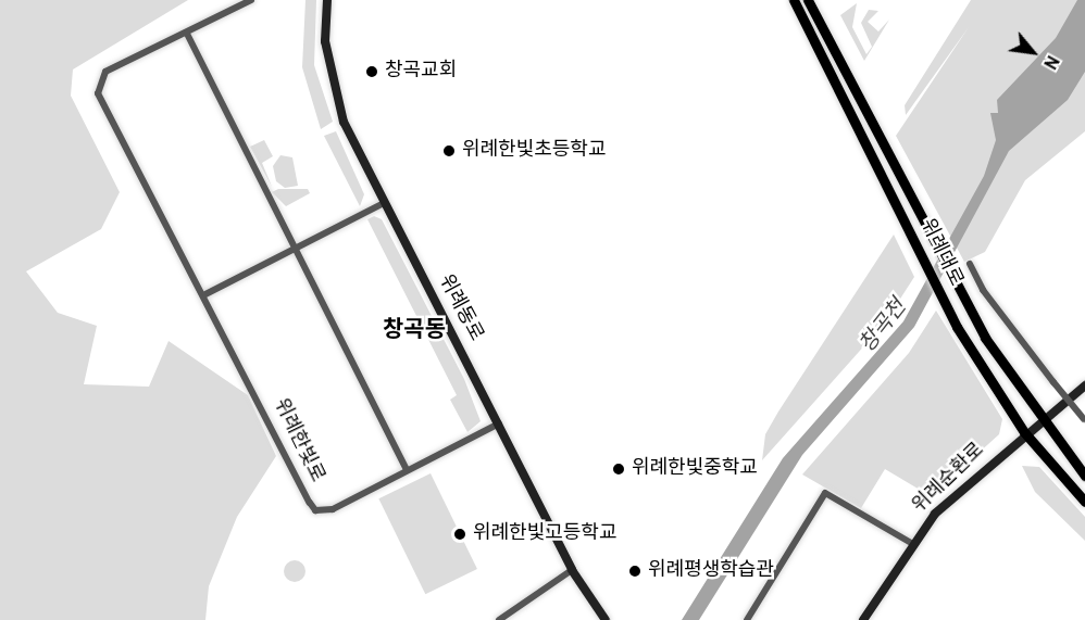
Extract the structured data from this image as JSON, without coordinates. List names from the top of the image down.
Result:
{
  "streets": {
    "main road": ["위례대로"],
    "street": ["위례동로", "위례한빛로", "위례순환로"]
  },
  "crossings": [
    ["위례대로", "위례순환로"],
    ["위례동로", "위례한빛로"]
  ],
  "districts": ["창곡동"],
  "water": ["창곡천"],
  "places": [
    "창곡교회",
    "위례한빛초등학교",
    "위례한빛중학교",
    "위례한빛고등학교",
    "위례평생학습관"
  ],
  "north": "bottom right"
}
